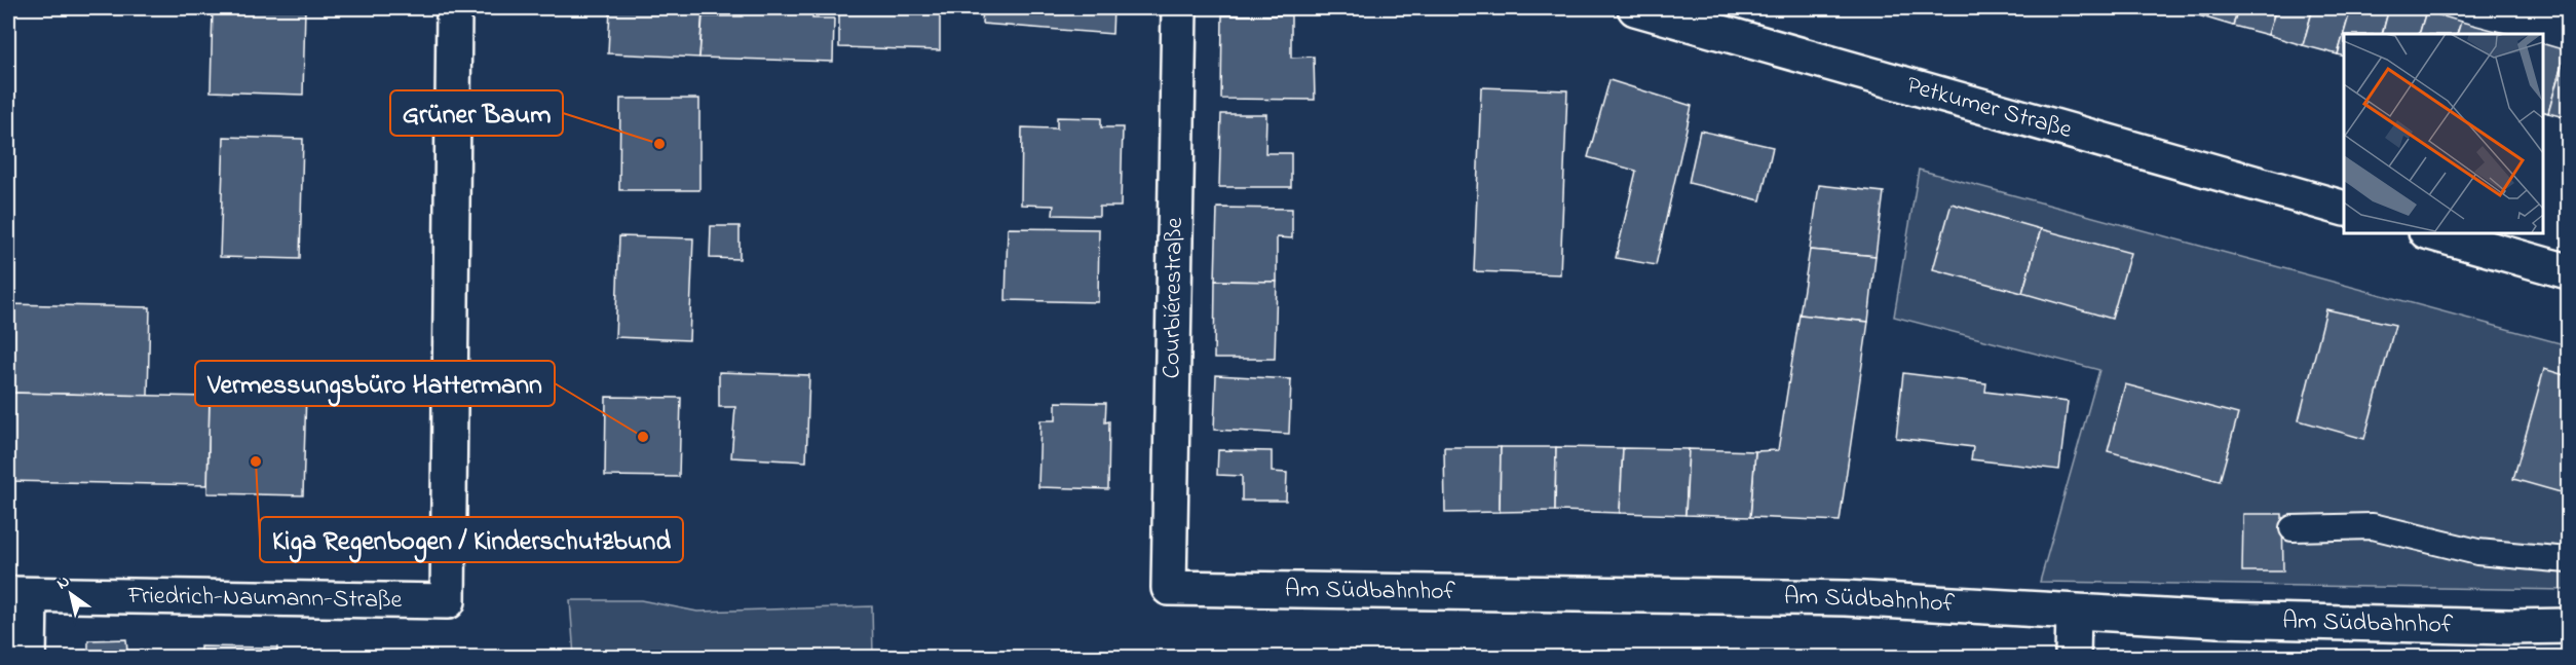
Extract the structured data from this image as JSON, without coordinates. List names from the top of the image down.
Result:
{
  "streets": {
    "street": [
      "Petkumer Straße",
      "Courbiérestraße",
      "Am Südbahnhof",
      "Friedrich-Naumann-Straße"
    ]
  },
  "crossings": [
    ["Courbiérestraße", "Am Südbahnhof"]
  ],
  "places": ["Grüner Baum", "Vermessungsbüro Hattermann", "Kiga Regenbogen / Kinderschutzbund"],
  "north": "top left"
}
